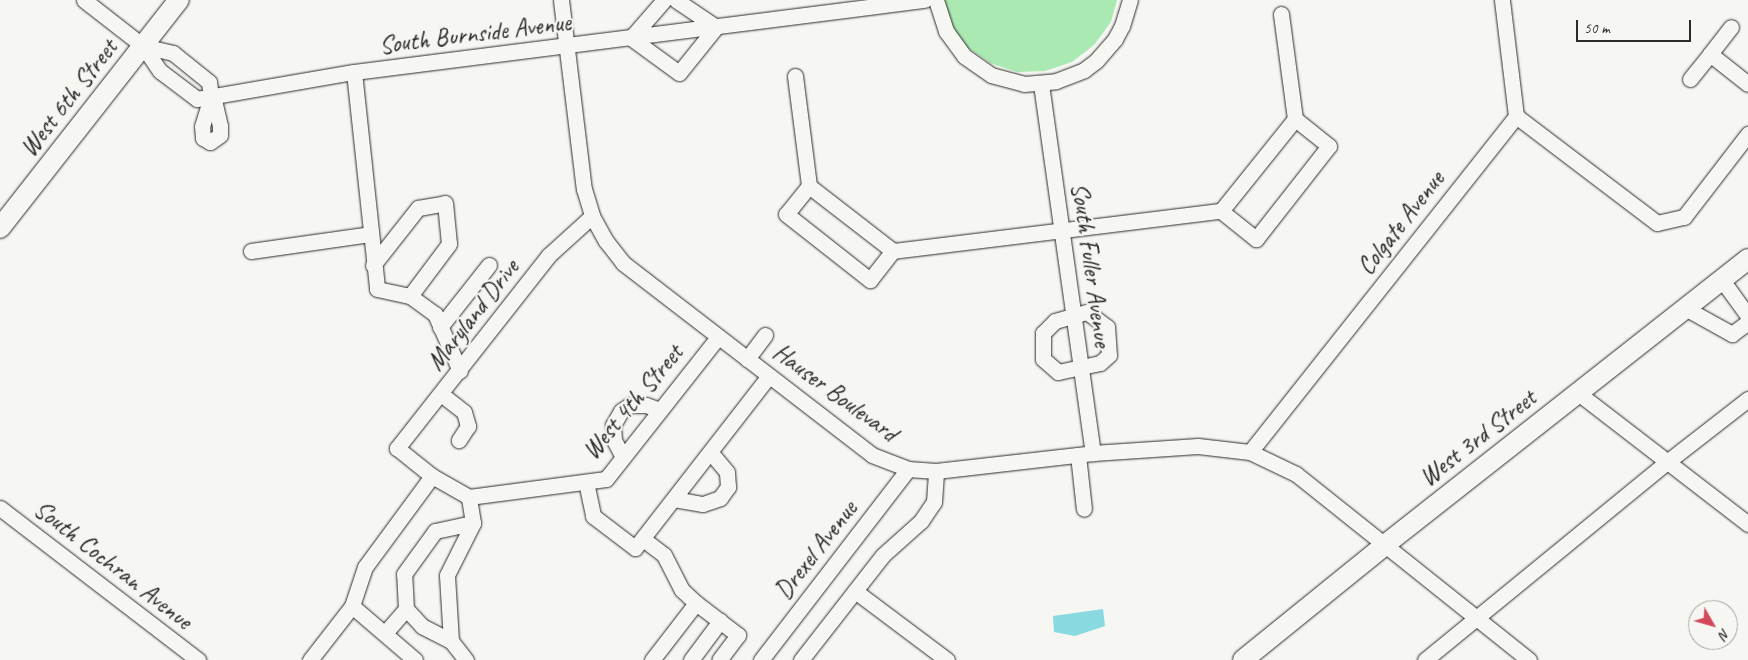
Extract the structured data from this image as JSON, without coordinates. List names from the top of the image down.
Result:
{
  "streets": {
    "main road": ["West 6th Street", "West 3rd Street"],
    "street": [
      "South Burnside Avenue",
      "Colgate Avenue",
      "South Fuller Avenue",
      "Maryland Drive",
      "Hauser Boulevard",
      "West 4th Street",
      "Drexel Avenue",
      "South Cochran Avenue"
    ]
  },
  "crossings": [
    ["South Burnside Avenue", "West 6th Street"],
    ["South Burnside Avenue", "Hauser Boulevard"],
    ["Colgate Avenue", "Hauser Boulevard"],
    ["South Fuller Avenue", "Hauser Boulevard"],
    ["Maryland Drive", "Hauser Boulevard"],
    ["Hauser Boulevard", "West 4th Street"],
    ["Hauser Boulevard", "West 3rd Street"],
    ["Hauser Boulevard", "Drexel Avenue"]
  ],
  "scale_bar": "50 m",
  "north": "bottom right"
}
